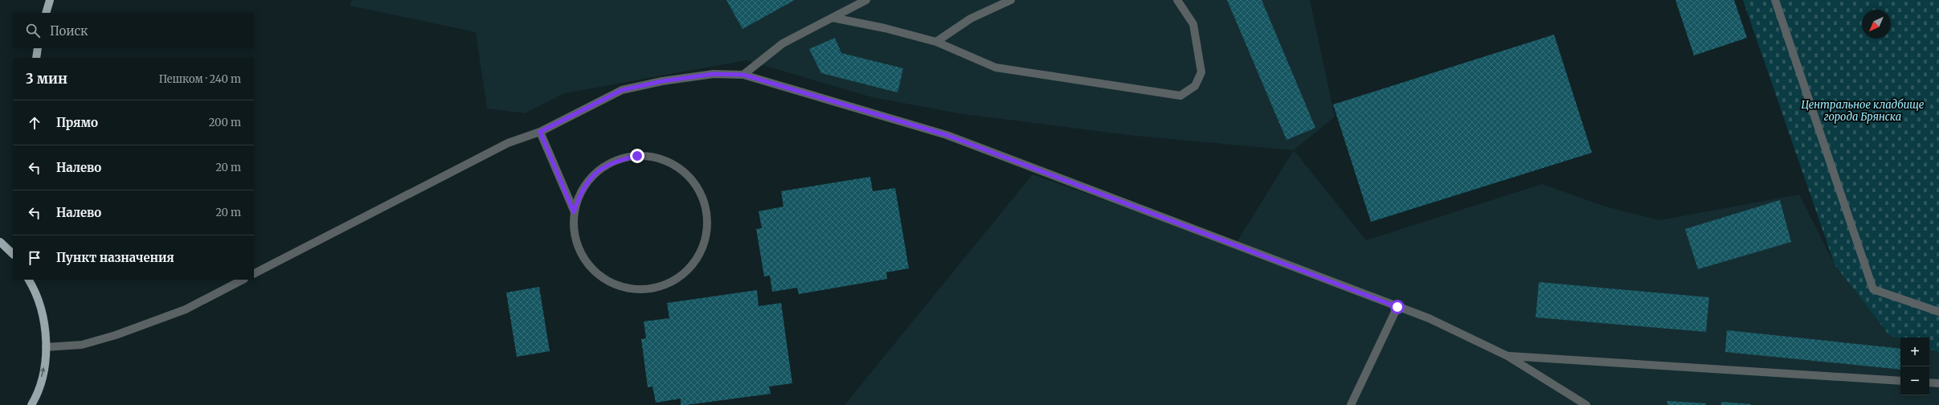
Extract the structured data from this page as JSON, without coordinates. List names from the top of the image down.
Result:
{
  "parks": ["Центральное кладбище города Брянска"],
  "north": "bottom left",
  "page": {
    "search": "Поиск",
    "heading": ["3 мин", "Пешком · 240 m"],
    "list": [
      ["Прямо", "200 m"],
      ["Налево", "20 m"],
      ["Налево", "20 m"],
      "Пункт назначения"
    ],
    "map_buttons": ["+", "−"]
  }
}
